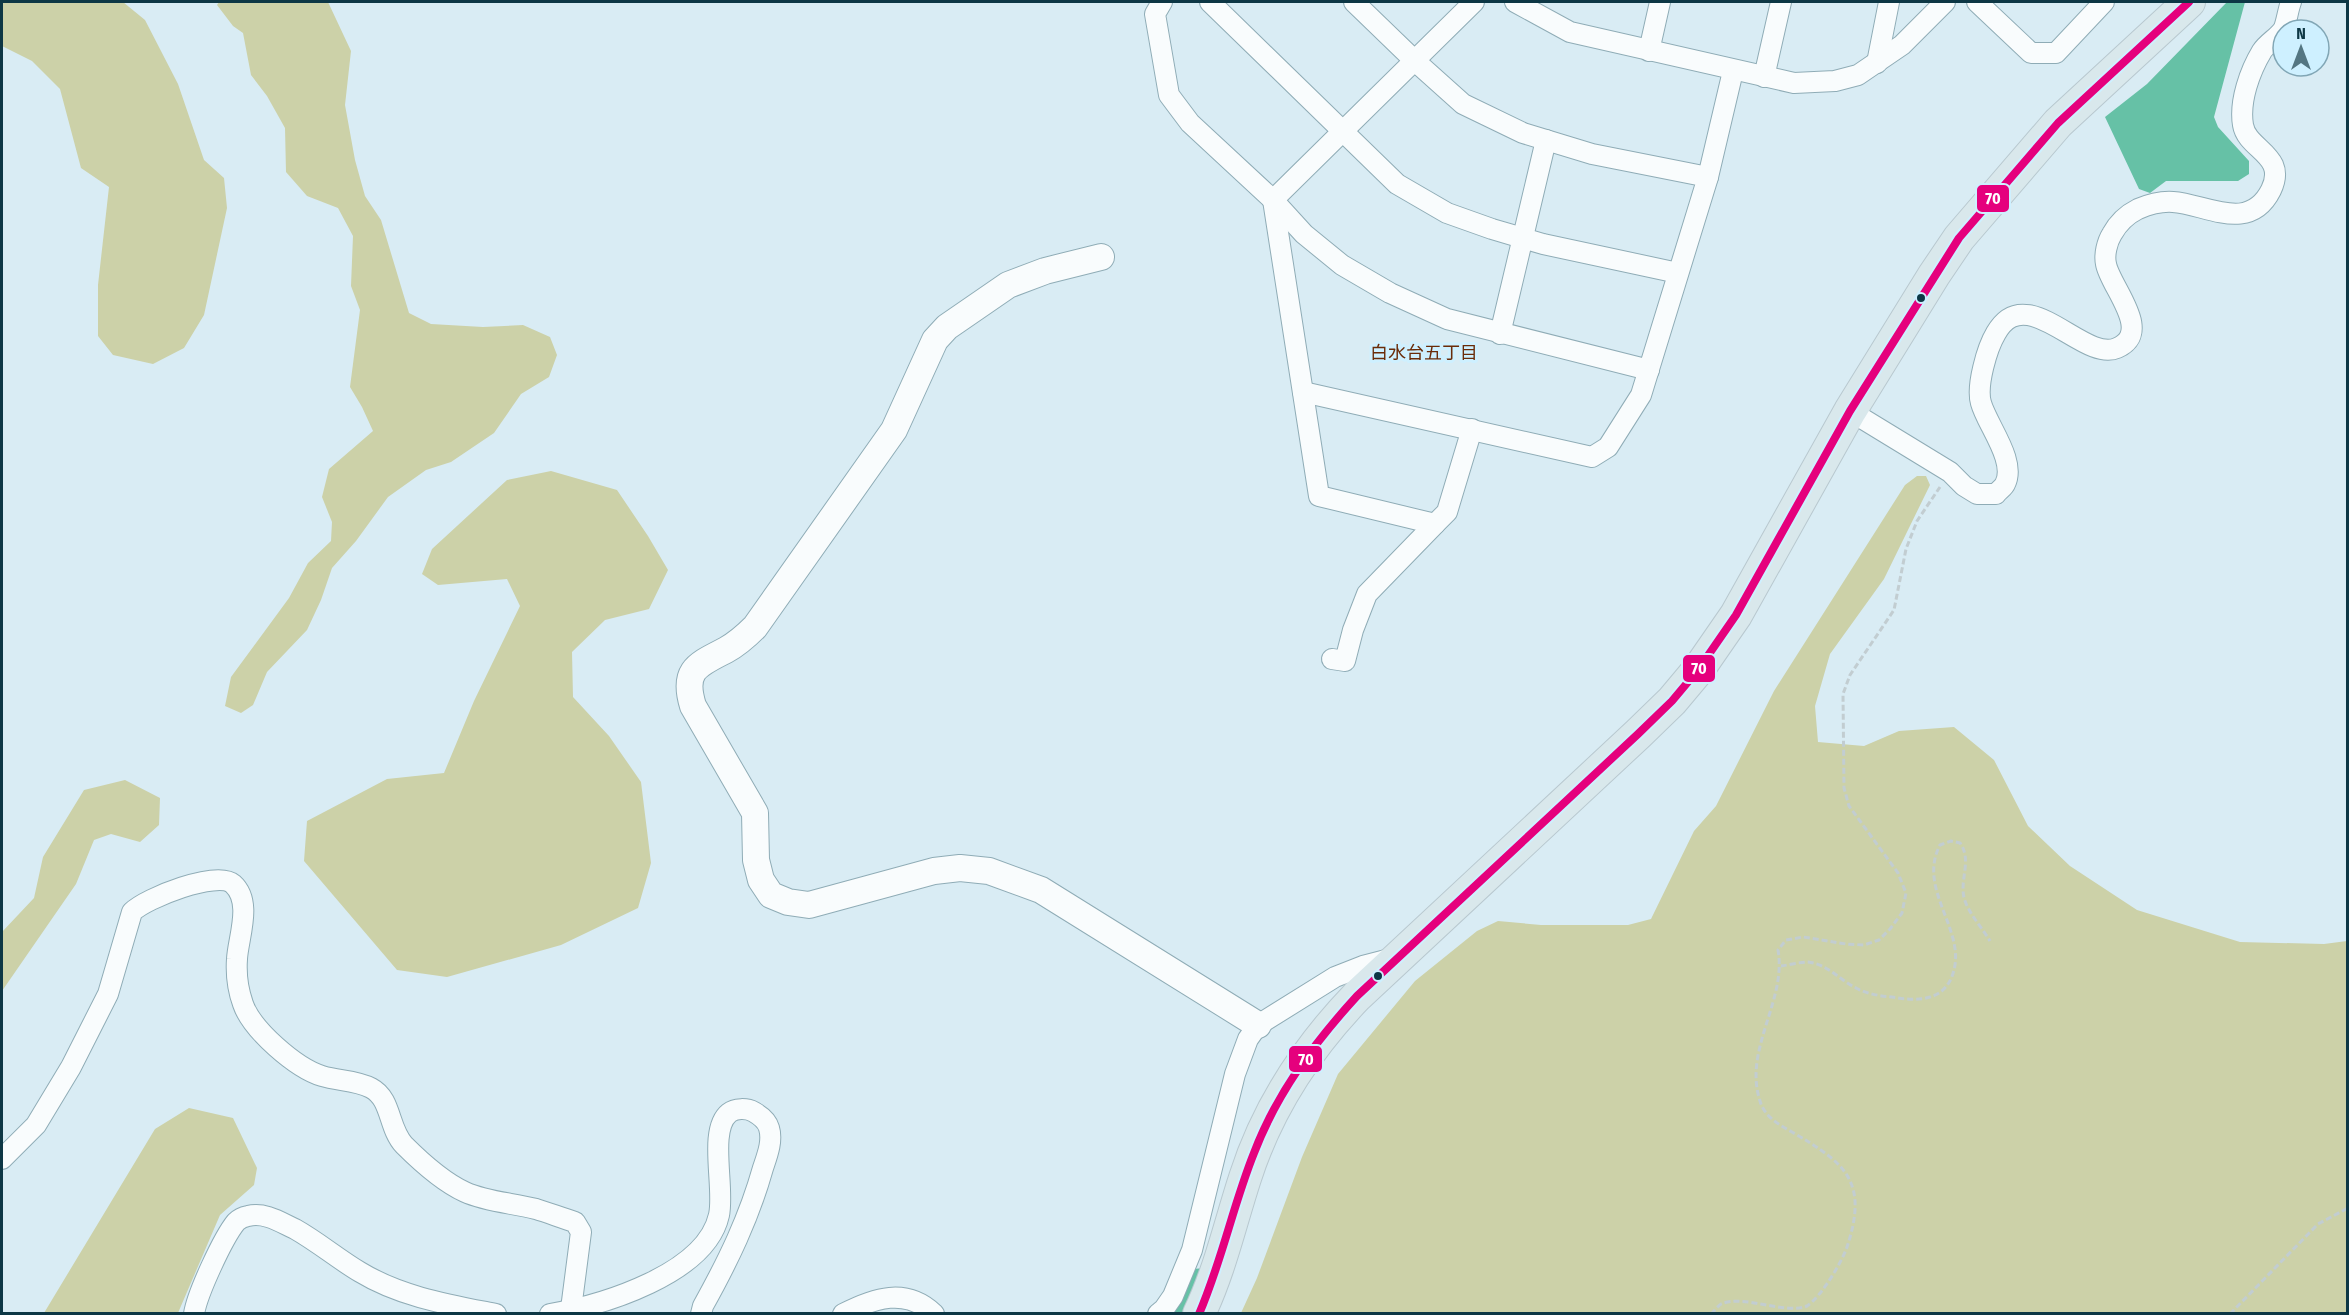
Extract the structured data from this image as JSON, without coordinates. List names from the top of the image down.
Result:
{
  "districts": ["白水台五丁目"],
  "lines": ["transit line 70"],
  "north": "top"
}
